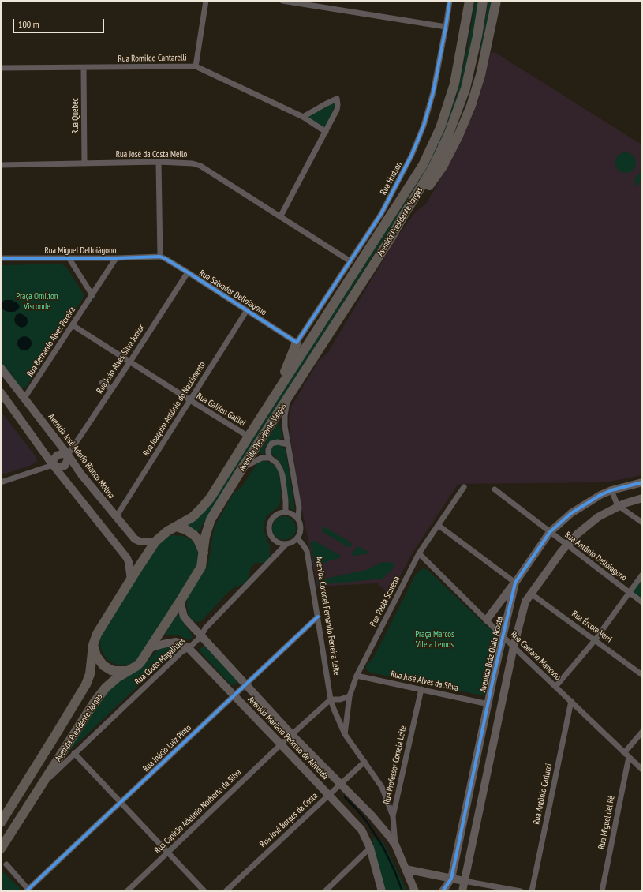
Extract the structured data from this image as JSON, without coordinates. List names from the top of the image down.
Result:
{
  "streets": {
    "main road": ["Avenida Presidente Vargas"],
    "street": [
      "Rua Romildo Cantarelli",
      "Rua Quebec",
      "Rua José da Costa Mello",
      "Rua Hudson",
      "Rua Miguel Delloiágono",
      "Rua Salvador Delloiagono",
      "Rua Bernardo Alves Pereira",
      "Rua João Alves Silva Junior",
      "Rua Joaquim Antônio do Nascimento",
      "Rua Galileu Galilei",
      "Avenida José Adolfo Bianco Molina",
      "Rua Antônio Delloiagono",
      "Rua Paola Scatena",
      "Avenida Coronel Fernando Ferreira Leite",
      "Rua Ércole Verri",
      "Avenida Bráz Olaia Acosta",
      "Rua Caetano Mancuso",
      "Rua Couto Magalhães",
      "Rua José Alves da Silva",
      "Avenida Mariano Pedroso de Almeida",
      "Rua Inácio Luiz Pinto",
      "Rua Professor Correia Leite",
      "Rua Antônio Carlucci",
      "Rua Capitão Adelmio Norberto da Silva",
      "Rua José Borges da Costa",
      "Rua Miguel del Ré"
    ]
  },
  "crossings": [
    ["Rua Romildo Cantarelli", "Rua Quebec"],
    ["Rua Quebec", "Rua José da Costa Mello"],
    ["Rua José da Costa Mello", "Rua Hudson"],
    ["Rua Hudson", "Rua Salvador Delloiagono"],
    ["Avenida Presidente Vargas", "Rua Galileu Galilei"],
    ["Avenida Presidente Vargas", "Avenida José Adolfo Bianco Molina"],
    ["Avenida Presidente Vargas", "Rua Couto Magalhães"],
    ["Avenida Presidente Vargas", "Avenida Mariano Pedroso de Almeida"],
    ["Rua Miguel Delloiágono", "Rua Salvador Delloiagono"],
    ["Rua Miguel Delloiágono", "Rua Bernardo Alves Pereira"],
    ["Rua Salvador Delloiagono", "Rua João Alves Silva Junior"],
    ["Rua Salvador Delloiagono", "Rua Joaquim Antônio do Nascimento"],
    ["Rua Bernardo Alves Pereira", "Rua Galileu Galilei"],
    ["Rua Bernardo Alves Pereira", "Avenida José Adolfo Bianco Molina"],
    ["Rua João Alves Silva Junior", "Rua Galileu Galilei"],
    ["Rua João Alves Silva Junior", "Avenida José Adolfo Bianco Molina"],
    ["Rua Joaquim Antônio do Nascimento", "Rua Galileu Galilei"],
    ["Rua Joaquim Antônio do Nascimento", "Avenida José Adolfo Bianco Molina"],
    ["Rua Antônio Delloiagono", "Avenida Bráz Olaia Acosta"],
    ["Rua Paola Scatena", "Avenida Coronel Fernando Ferreira Leite"],
    ["Rua Paola Scatena", "Rua Caetano Mancuso"],
    ["Rua Paola Scatena", "Rua José Alves da Silva"],
    ["Avenida Coronel Fernando Ferreira Leite", "Rua Couto Magalhães"],
    ["Avenida Coronel Fernando Ferreira Leite", "Rua Inácio Luiz Pinto"],
    ["Avenida Coronel Fernando Ferreira Leite", "Rua Professor Correia Leite"],
    ["Avenida Coronel Fernando Ferreira Leite", "Rua Capitão Adelmio Norberto da Silva"],
    ["Avenida Coronel Fernando Ferreira Leite", "Rua José Borges da Costa"],
    ["Avenida Bráz Olaia Acosta", "Rua Caetano Mancuso"],
    ["Avenida Bráz Olaia Acosta", "Rua José Alves da Silva"],
    ["Rua Caetano Mancuso", "Rua Antônio Carlucci"],
    ["Rua Caetano Mancuso", "Rua Miguel del Ré"],
    ["Rua Couto Magalhães", "Avenida Mariano Pedroso de Almeida"],
    ["Rua José Alves da Silva", "Rua Professor Correia Leite"],
    ["Avenida Mariano Pedroso de Almeida", "Rua Inácio Luiz Pinto"],
    ["Avenida Mariano Pedroso de Almeida", "Rua Professor Correia Leite"],
    ["Avenida Mariano Pedroso de Almeida", "Rua Capitão Adelmio Norberto da Silva"],
    ["Avenida Mariano Pedroso de Almeida", "Rua José Borges da Costa"]
  ],
  "parks": ["Praça Omílton Visconde", "Praça Marcos Vilela Lemos"],
  "scale_bar": "100 m"
}
